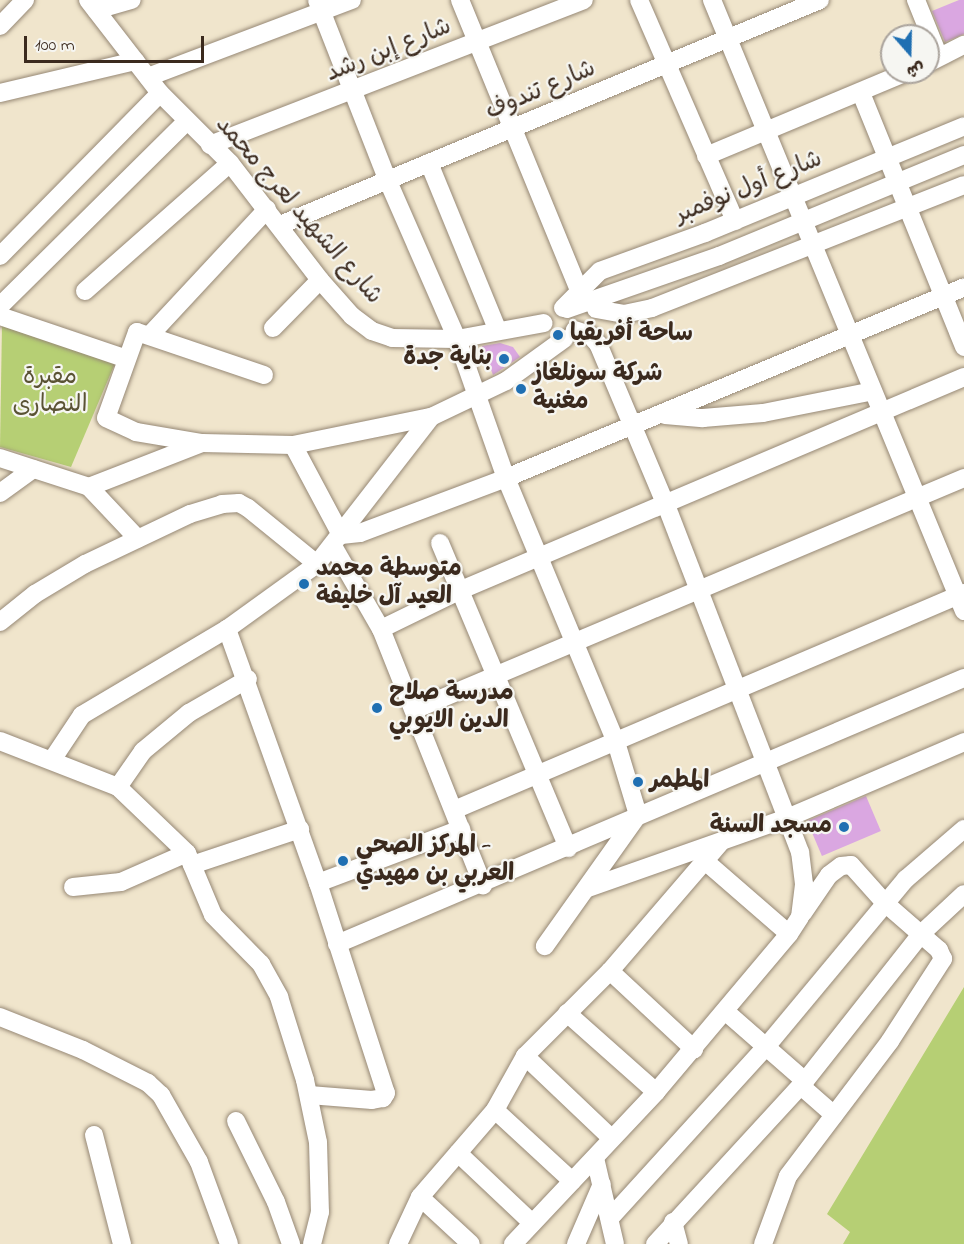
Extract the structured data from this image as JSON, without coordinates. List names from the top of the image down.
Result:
{
  "streets": {
    "street": [
      "شارع إبن رشد",
      "شارع تندوف",
      "شارع أول نوفمبر",
      "شارع الشهيد لعرج محمد"
    ]
  },
  "crossings": [
    ["شارع إبن رشد", "شارع الشهيد لعرج محمد"],
    ["شارع تندوف", "شارع الشهيد لعرج محمد"]
  ],
  "parks": ["مقبرة النصارى"],
  "places": [
    "ساحة أفريقيا",
    "بناية جدة",
    "شركة سونلغاز مغنية",
    "متوسطة محمد العيد آل خليفة",
    "مدرسة صلاح الدين الايوبي",
    "المطمر",
    "مسجد السنة",
    "المركز الصحي - العربي بن مهيدي"
  ],
  "scale_bar": "100 m",
  "north": "bottom"
}
